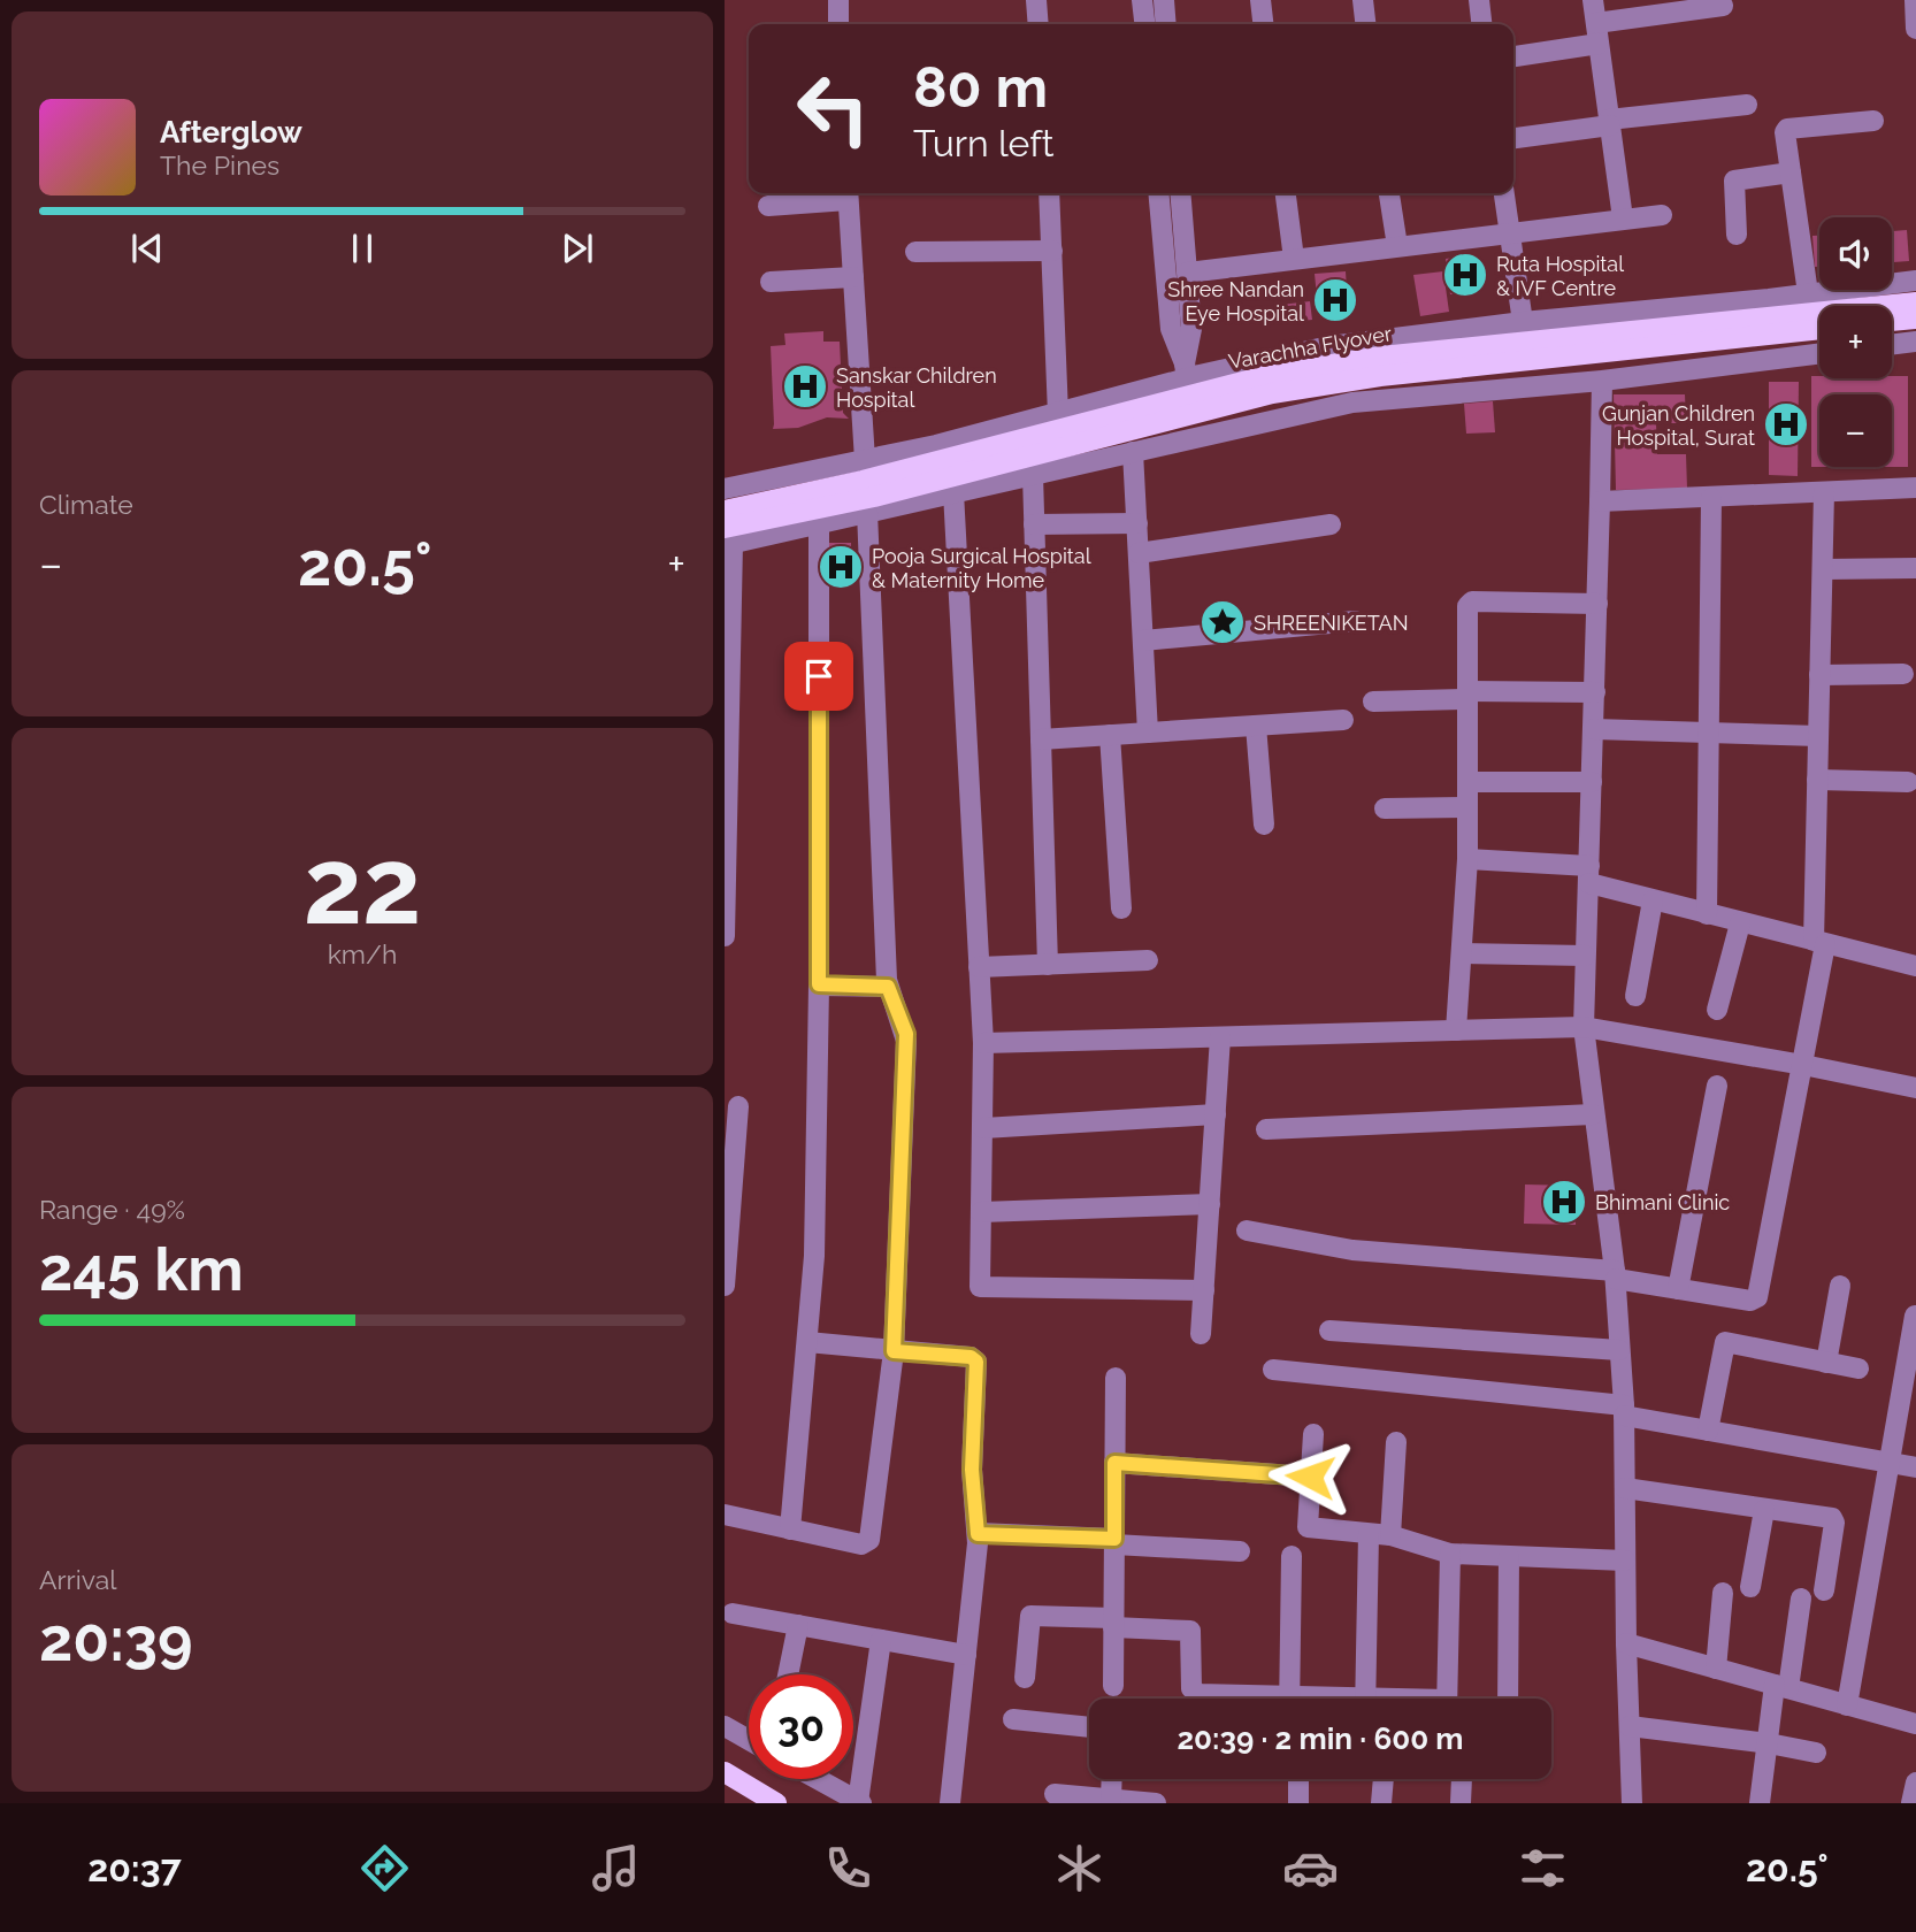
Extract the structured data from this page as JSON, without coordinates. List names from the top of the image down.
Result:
{
  "streets": {
    "main road": ["Varachha Flyover"]
  },
  "places": {
    "hospital": [
      "Ruta Hospital & IVF Centre",
      "Shree Nandan Eye Hospital",
      "Sanskar Children Hospital",
      "Gunjan Children Hospital, Surat",
      "Pooja Surgical Hospital & Maternity Home",
      "Bhimani Clinic"
    ],
    "place": ["SHREENIKETAN"]
  },
  "page": {
    "turn": ["80 m", "Turn left"],
    "song": ["Afterglow", "The Pines"],
    "map_buttons": ["+", "−"],
    "tile": [
      "Climate",
      ["22", "km/h"],
      ["Range · 49%", "245 km"],
      ["Arrival", "20:39"]
    ],
    "heat": ["−", "20.5°", "+"],
    "limit": "30",
    "trip": "20:39 · 2 min · 600 m",
    "tabs": ["20:37", "20.5°"]
  }
}
